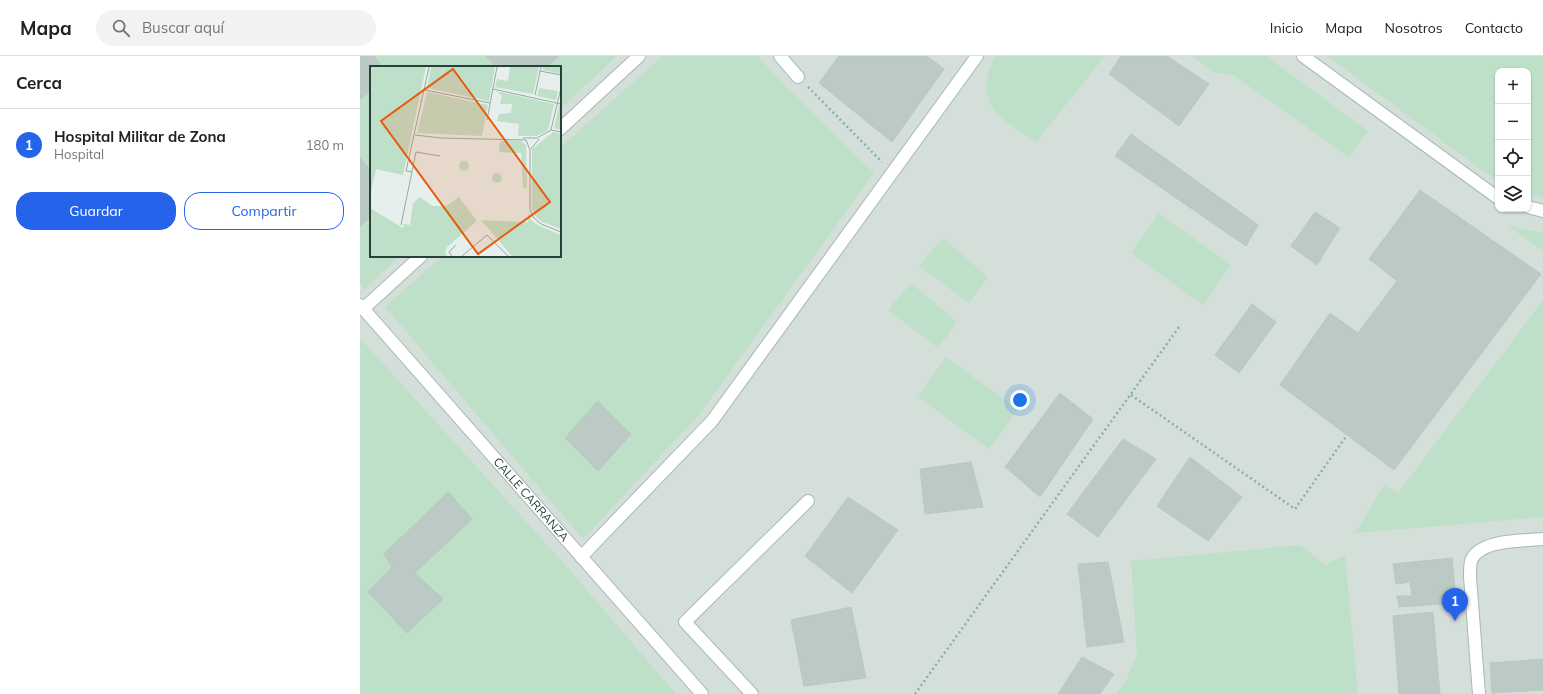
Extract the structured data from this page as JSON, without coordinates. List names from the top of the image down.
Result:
{
  "streets": {
    "street": ["CALLE CARRANZA"]
  },
  "page": {
    "header": "Mapa",
    "search": "Buscar aquí",
    "nav": [
      "Inicio",
      "Mapa",
      "Nosotros",
      "Contacto"
    ],
    "heading": "Cerca",
    "map_buttons": ["+", "−"],
    "list": [
      {
        "mark": "1",
        "name": "Hospital Militar de Zona",
        "note": "Hospital",
        "value": "180 m"
      }
    ],
    "buttons": ["Guardar", "Compartir"],
    "pins": "1"
  }
}
